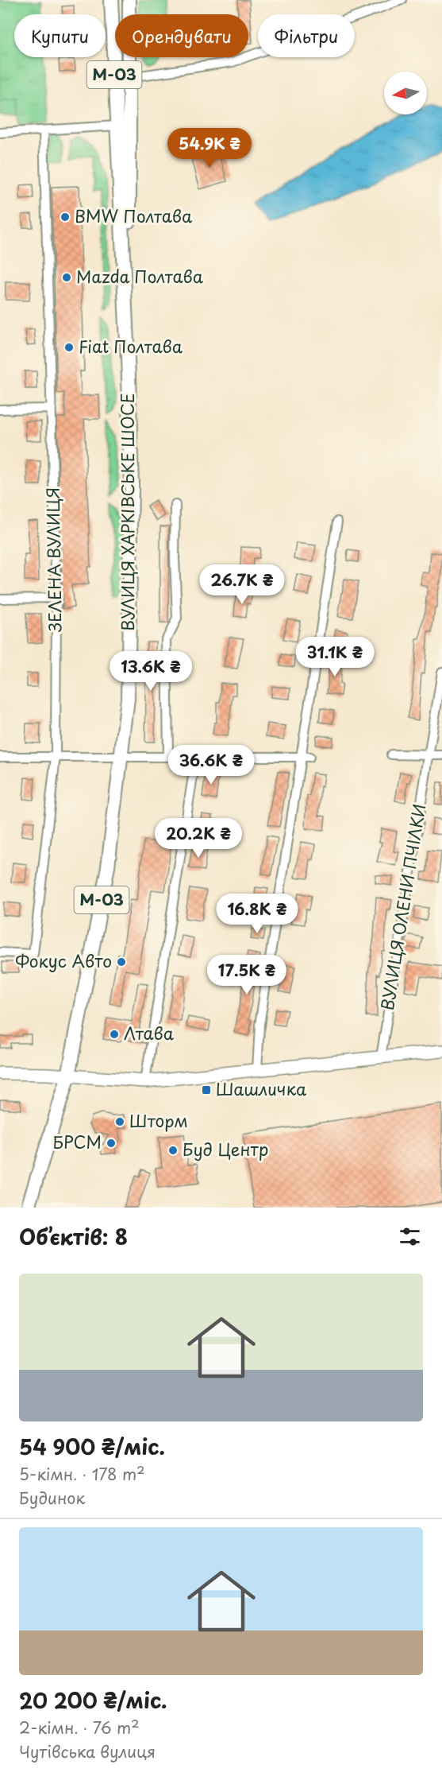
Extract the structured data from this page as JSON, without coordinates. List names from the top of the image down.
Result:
{
  "streets": {
    "highway": ["М-03", "ВУЛИЦЯ ХАРКІВСЬКЕ ШОСЕ"],
    "street": ["ЗЕЛЕНА ВУЛИЦЯ", "ВУЛИЦЯ ОЛЕНИ ПЧІЛКИ"]
  },
  "places": {
    "other": [
      "BMW Полтава",
      "Mazda Полтава",
      "Fiat Полтава",
      "Фокус Авто",
      "Лтава",
      "Шторм",
      "БРСМ",
      "Буд Центр"
    ],
    "transit": ["Шашличка"]
  },
  "north": "left",
  "page": {
    "chip": ["Купити", "Орендувати", "Фільтри"],
    "price": [
      "54.9K ₴",
      "26.7K ₴",
      "31.1K ₴",
      "13.6K ₴",
      "36.6K ₴",
      "20.2K ₴",
      "16.8K ₴",
      "17.5K ₴"
    ],
    "heading": "Об’єктів: 8",
    "list": [
      {
        "name": "54 900 ₴/міс.",
        "note": "5-кімн. · 178 m² · Будинок"
      },
      {
        "name": "20 200 ₴/міс.",
        "note": "2-кімн. · 76 m² · Чутівська вулиця"
      }
    ]
  }
}
